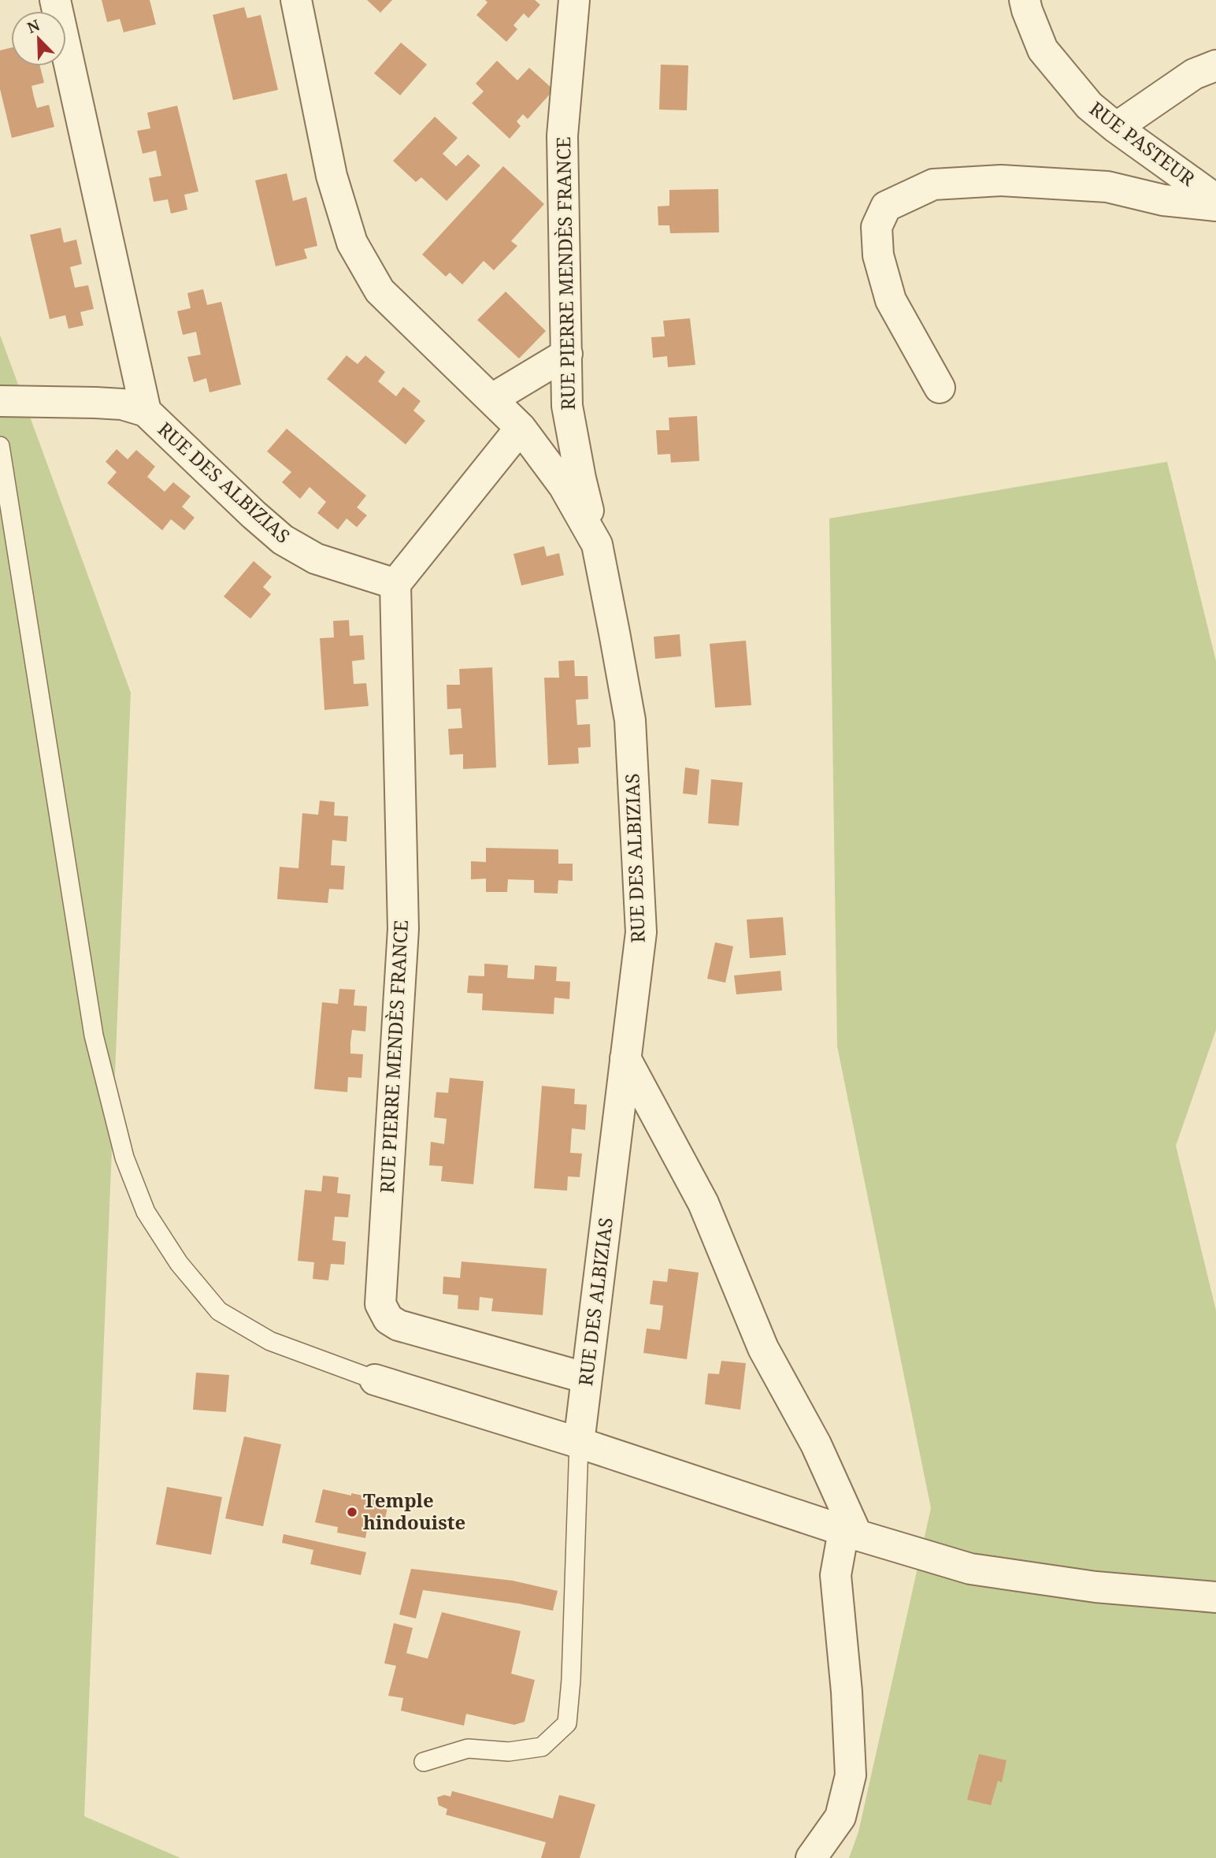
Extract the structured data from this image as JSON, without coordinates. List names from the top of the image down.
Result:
{
  "streets": {
    "street": ["RUE PASTEUR", "RUE PIERRE MENDÈS FRANCE", "RUE DES ALBIZIAS"]
  },
  "crossings": [
    ["RUE PIERRE MENDÈS FRANCE", "RUE DES ALBIZIAS"]
  ],
  "places": ["Temple hindouiste"],
  "north": "top left"
}
